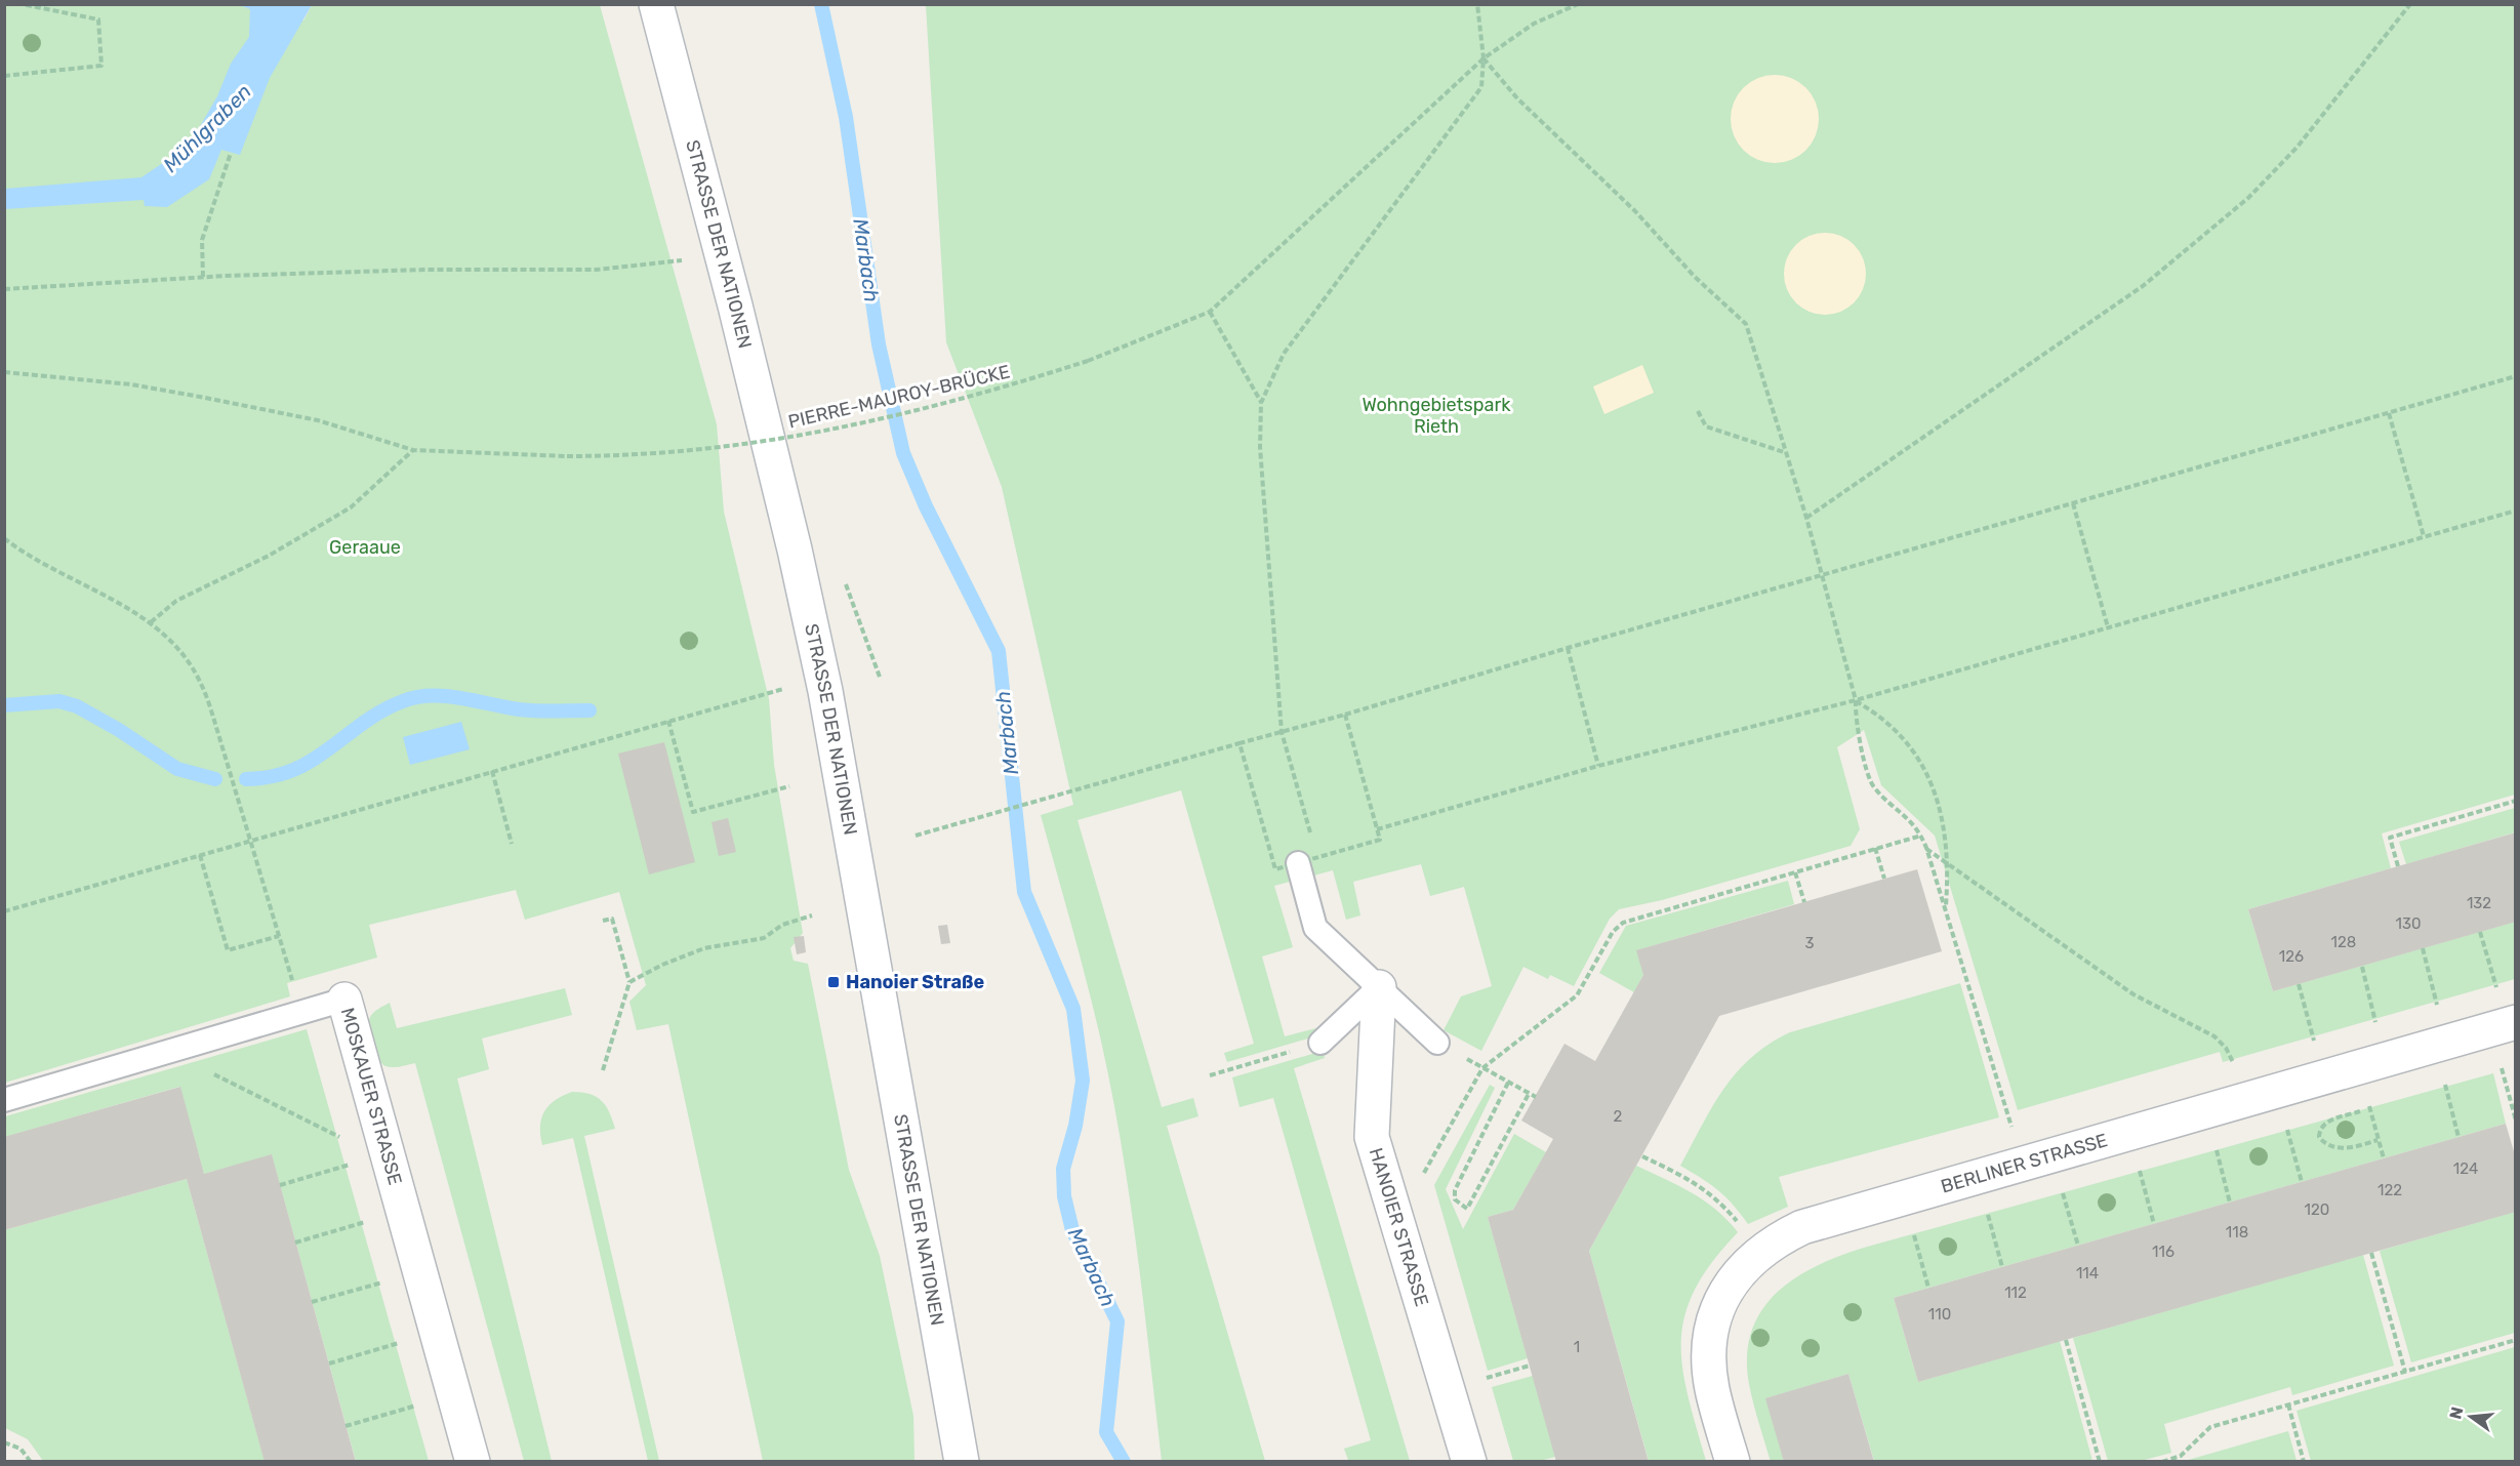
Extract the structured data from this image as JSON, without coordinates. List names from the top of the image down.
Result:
{
  "streets": {
    "street": [
      "STRASSE DER NATIONEN",
      "MOSKAUER STRASSE",
      "BERLINER STRASSE",
      "HANOIER STRASSE"
    ],
    "path": ["PIERRE-MAUROY-BRÜCKE"]
  },
  "water": ["Mühlgraben", "Marbach"],
  "parks": ["Wohngebietspark Rieth", "Geraaue"],
  "places": {
    "transit": ["Hanoier Straße"]
  },
  "house_numbers": [
    "132",
    "130",
    "128",
    "3",
    "126",
    "2",
    "124",
    "122",
    "120",
    "118",
    "116",
    "114",
    "112",
    "110",
    "1"
  ],
  "north": "left"
}
